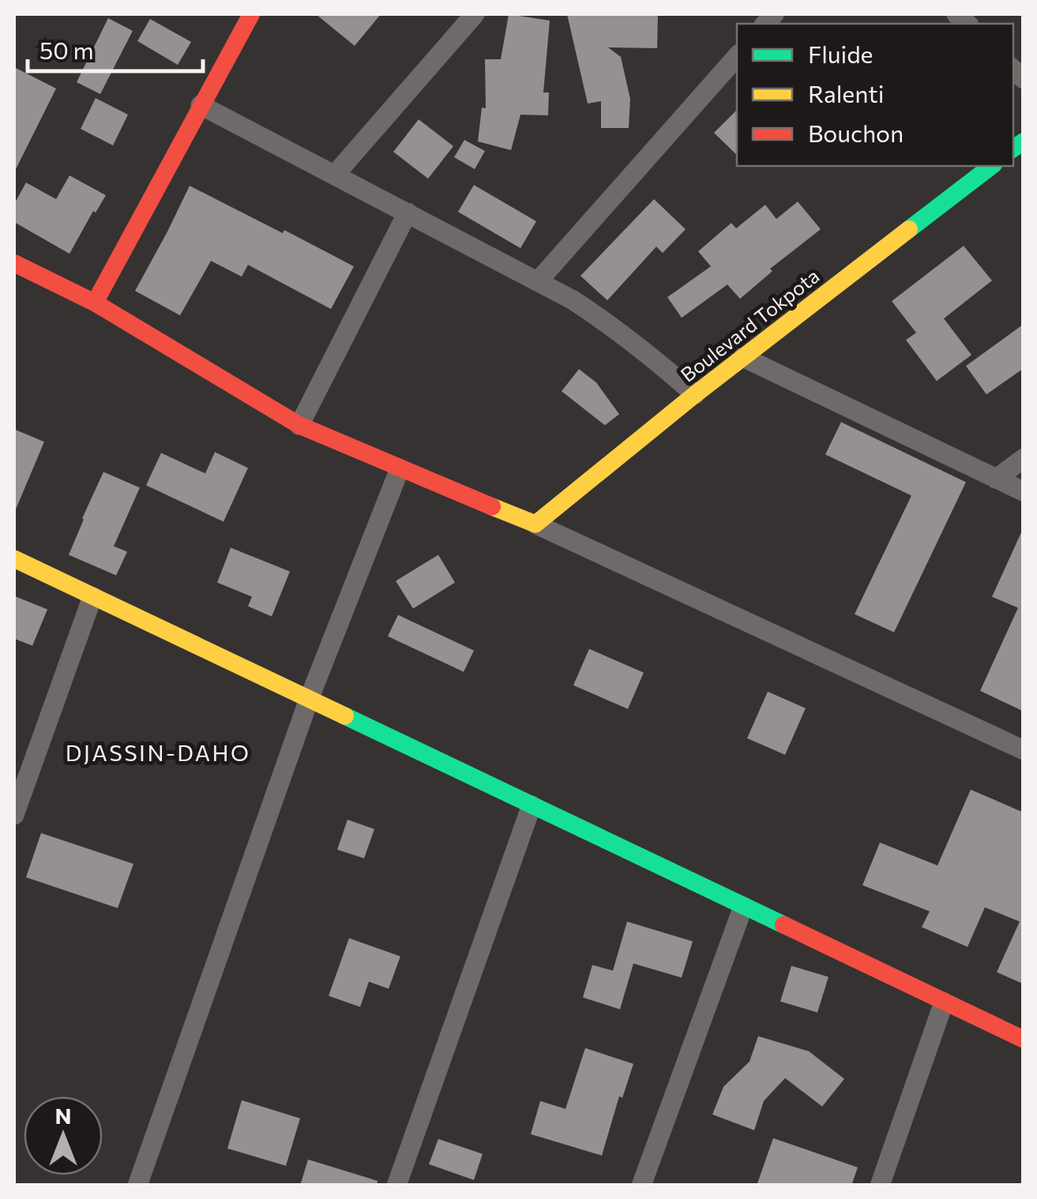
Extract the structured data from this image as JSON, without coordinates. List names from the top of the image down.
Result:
{
  "streets": {
    "street": ["Boulevard Tokpota"]
  },
  "districts": ["DJASSIN-DAHO"],
  "legend": ["Fluide", "Ralenti", "Bouchon"],
  "scale_bar": "50 m",
  "north": "top"
}
